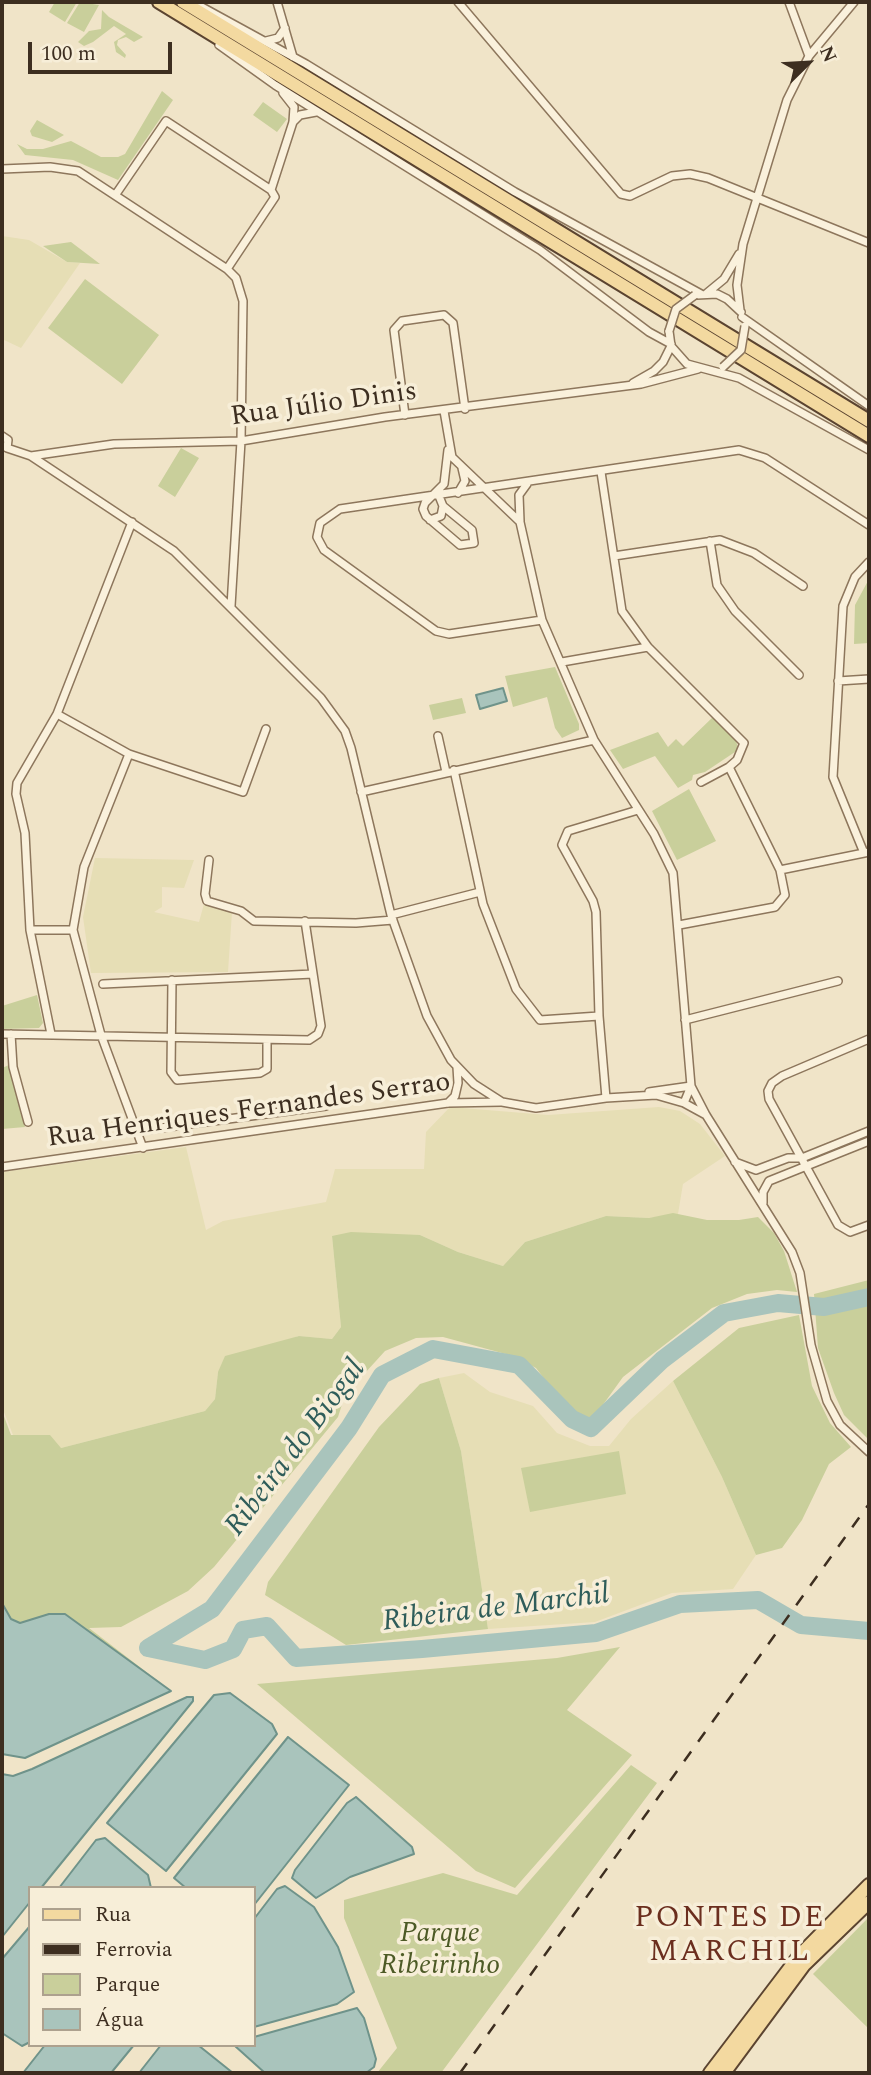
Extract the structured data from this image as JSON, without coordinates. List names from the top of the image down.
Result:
{
  "streets": {
    "street": ["Rua Júlio Dinis", "Rua Henriques Fernandes Serrao"]
  },
  "districts": ["PONTES DE MARCHIL"],
  "water": ["Ribeira do Biogal", "Ribeira de Marchil"],
  "parks": ["Parque Ribeirinho"],
  "legend": [
    "Rua",
    "Ferrovia",
    "Parque",
    "Água"
  ],
  "scale_bar": "100 m",
  "north": "top right"
}
